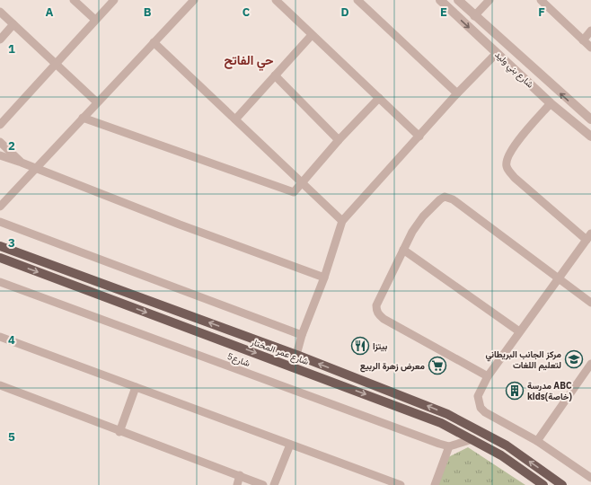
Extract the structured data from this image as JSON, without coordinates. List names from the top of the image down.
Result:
{
  "streets": {
    "main road": ["شارع عمر المختار"],
    "street": ["شارع بني وليد", "شارع5"]
  },
  "districts": ["حي الفاتح"],
  "places": {
    "restaurant": ["بيتزا"],
    "school or university": ["مركز الجانب البريطاني لتعليم اللغات"],
    "supermarket": ["معرض زهرة الربيع"],
    "building": ["مدرسة ABC kids(خاصة)"]
  },
  "grid": {
    "columns": [
      "A",
      "B",
      "C",
      "D",
      "E",
      "F"
    ],
    "rows": [
      "1",
      "2",
      "3",
      "4",
      "5"
    ]
  }
}
